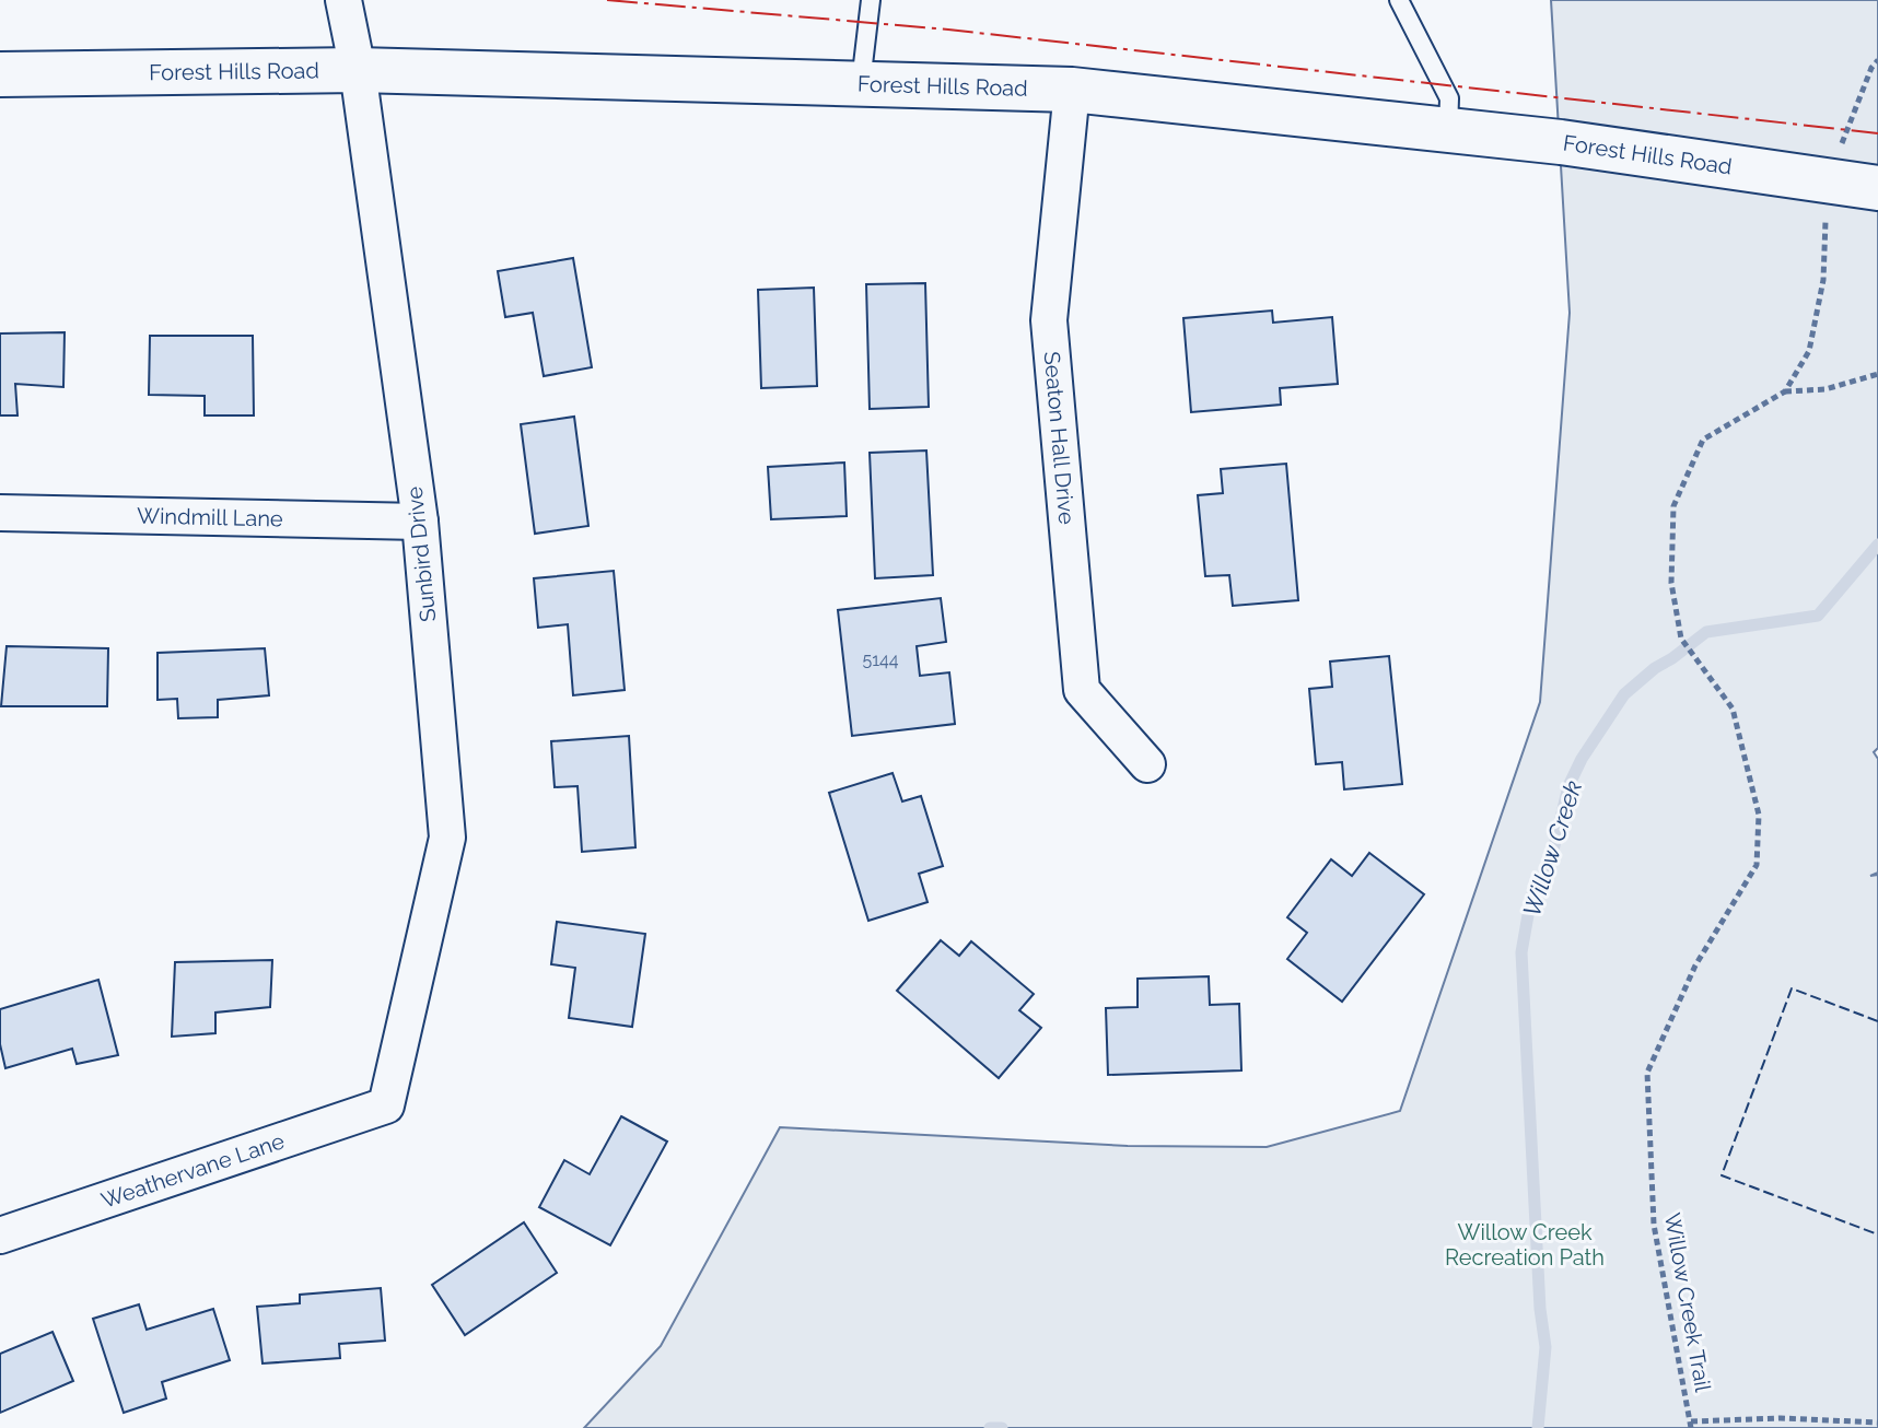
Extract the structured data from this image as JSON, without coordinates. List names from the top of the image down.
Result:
{
  "streets": {
    "street": [
      "Forest Hills Road",
      "Seaton Hall Drive",
      "Windmill Lane",
      "Sunbird Drive",
      "Weathervane Lane"
    ],
    "path": ["Willow Creek Trail"]
  },
  "crossings": [
    ["Forest Hills Road", "Seaton Hall Drive"],
    ["Forest Hills Road", "Sunbird Drive"],
    ["Forest Hills Road", "Willow Creek Trail"],
    ["Windmill Lane", "Sunbird Drive"],
    ["Sunbird Drive", "Weathervane Lane"]
  ],
  "water": ["Willow Creek"],
  "parks": ["Willow Creek Recreation Path"],
  "house_numbers": ["5144"]
}
